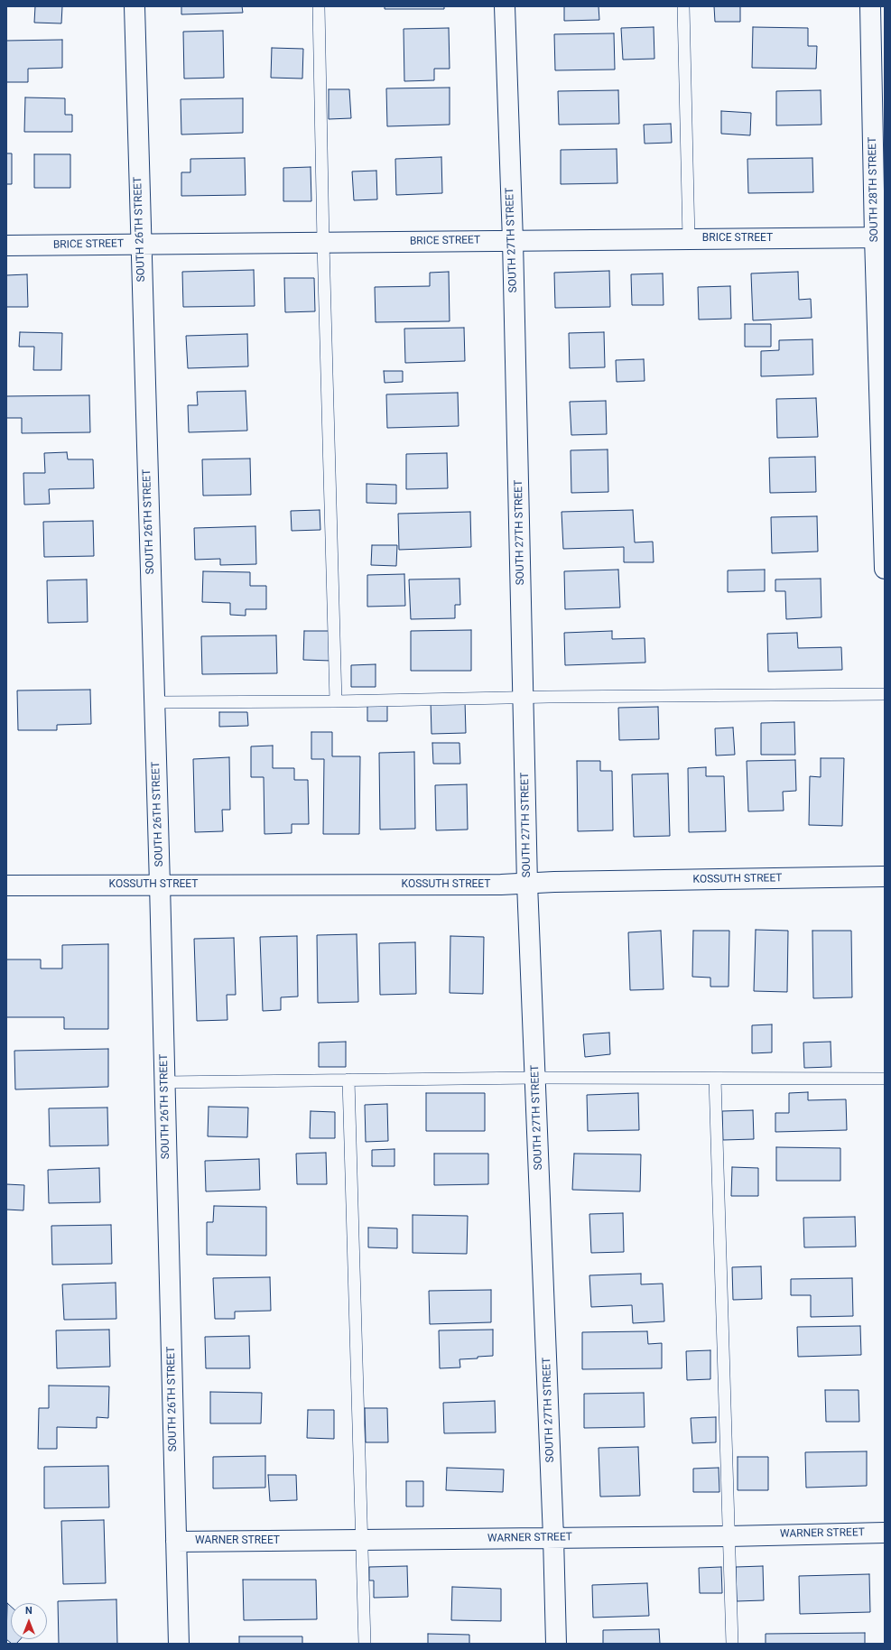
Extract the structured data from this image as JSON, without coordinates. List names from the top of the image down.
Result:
{
  "streets": {
    "street": [
      "SOUTH 28TH STREET",
      "SOUTH 26TH STREET",
      "BRICE STREET",
      "SOUTH 27TH STREET",
      "KOSSUTH STREET",
      "WARNER STREET"
    ]
  },
  "crossings": [
    ["SOUTH 28TH STREET", "BRICE STREET"],
    ["SOUTH 26TH STREET", "BRICE STREET"],
    ["SOUTH 26TH STREET", "KOSSUTH STREET"],
    ["SOUTH 26TH STREET", "WARNER STREET"],
    ["BRICE STREET", "SOUTH 27TH STREET"],
    ["SOUTH 27TH STREET", "KOSSUTH STREET"],
    ["SOUTH 27TH STREET", "WARNER STREET"]
  ],
  "north": "top"
}
